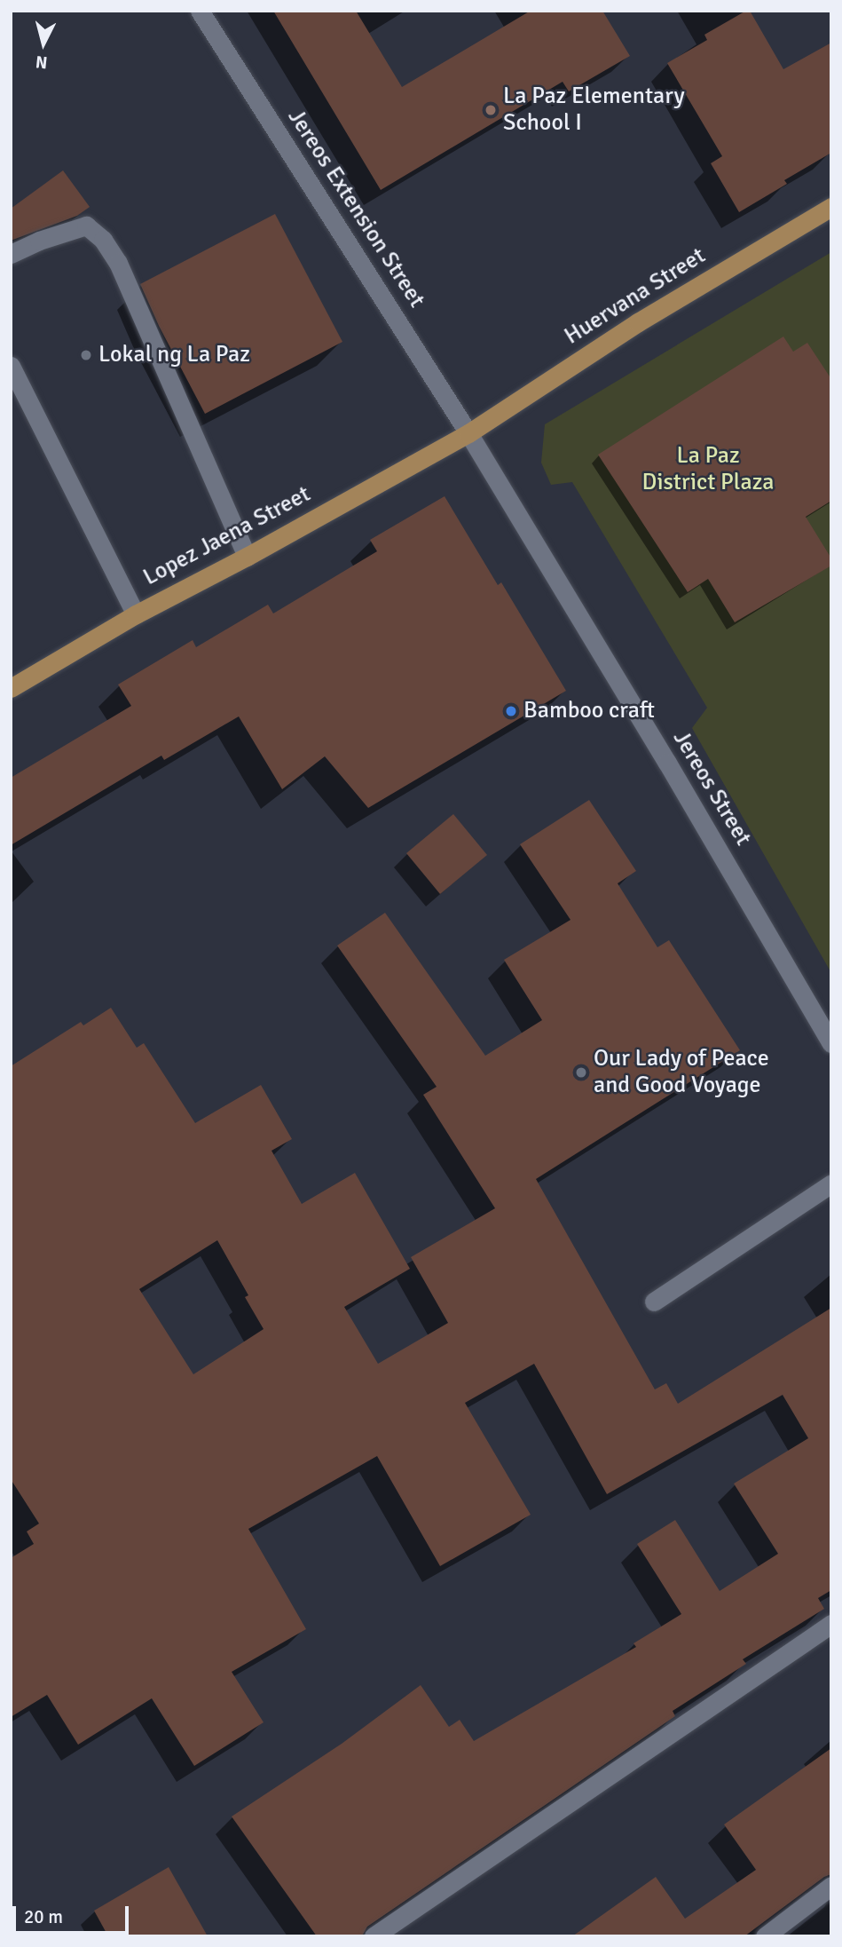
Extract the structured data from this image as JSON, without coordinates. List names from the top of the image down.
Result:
{
  "streets": {
    "main road": ["Huervana Street", "Lopez Jaena Street"],
    "street": ["Jereos Extension Street", "Jereos Street"]
  },
  "crossings": [
    ["Jereos Extension Street", "Huervana Street"],
    ["Jereos Extension Street", "Lopez Jaena Street"],
    ["Jereos Extension Street", "Jereos Street"],
    ["Huervana Street", "Lopez Jaena Street"],
    ["Huervana Street", "Jereos Street"],
    ["Lopez Jaena Street", "Jereos Street"]
  ],
  "parks": ["La Paz District Plaza"],
  "places": [
    "La Paz Elementary School I",
    "Lokal ng La Paz",
    "Bamboo craft",
    "Our Lady of Peace and Good Voyage"
  ],
  "scale_bar": "20 m",
  "north": "bottom"
}
